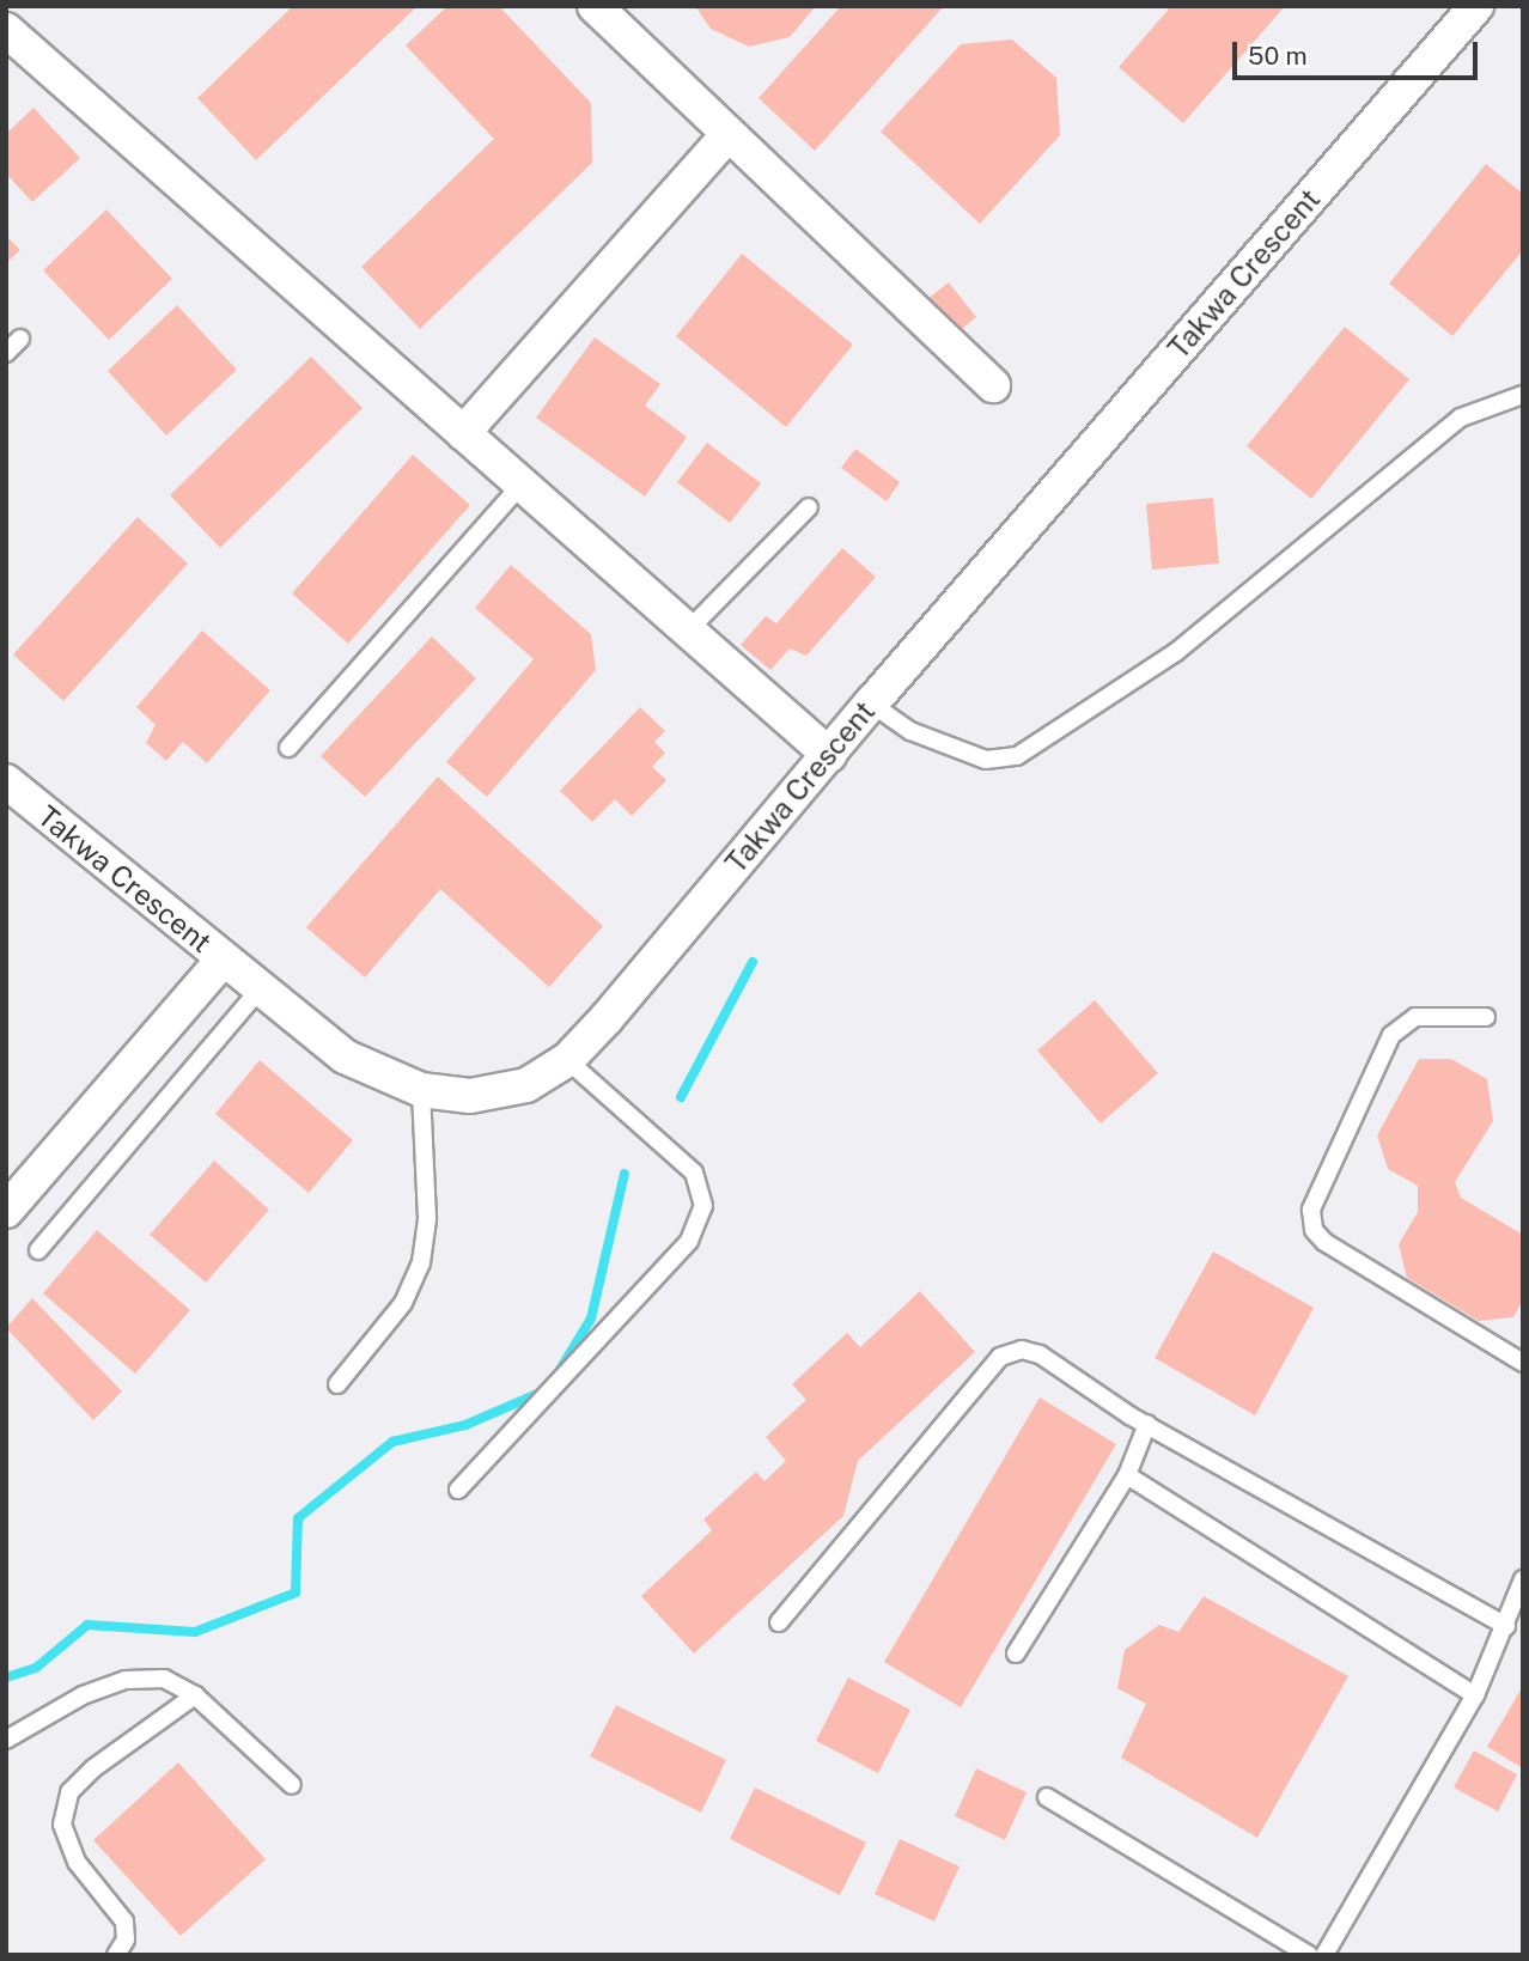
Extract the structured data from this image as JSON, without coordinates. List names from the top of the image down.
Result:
{
  "streets": {
    "street": ["Takwa Crescent"]
  },
  "scale_bar": "50 m"
}
